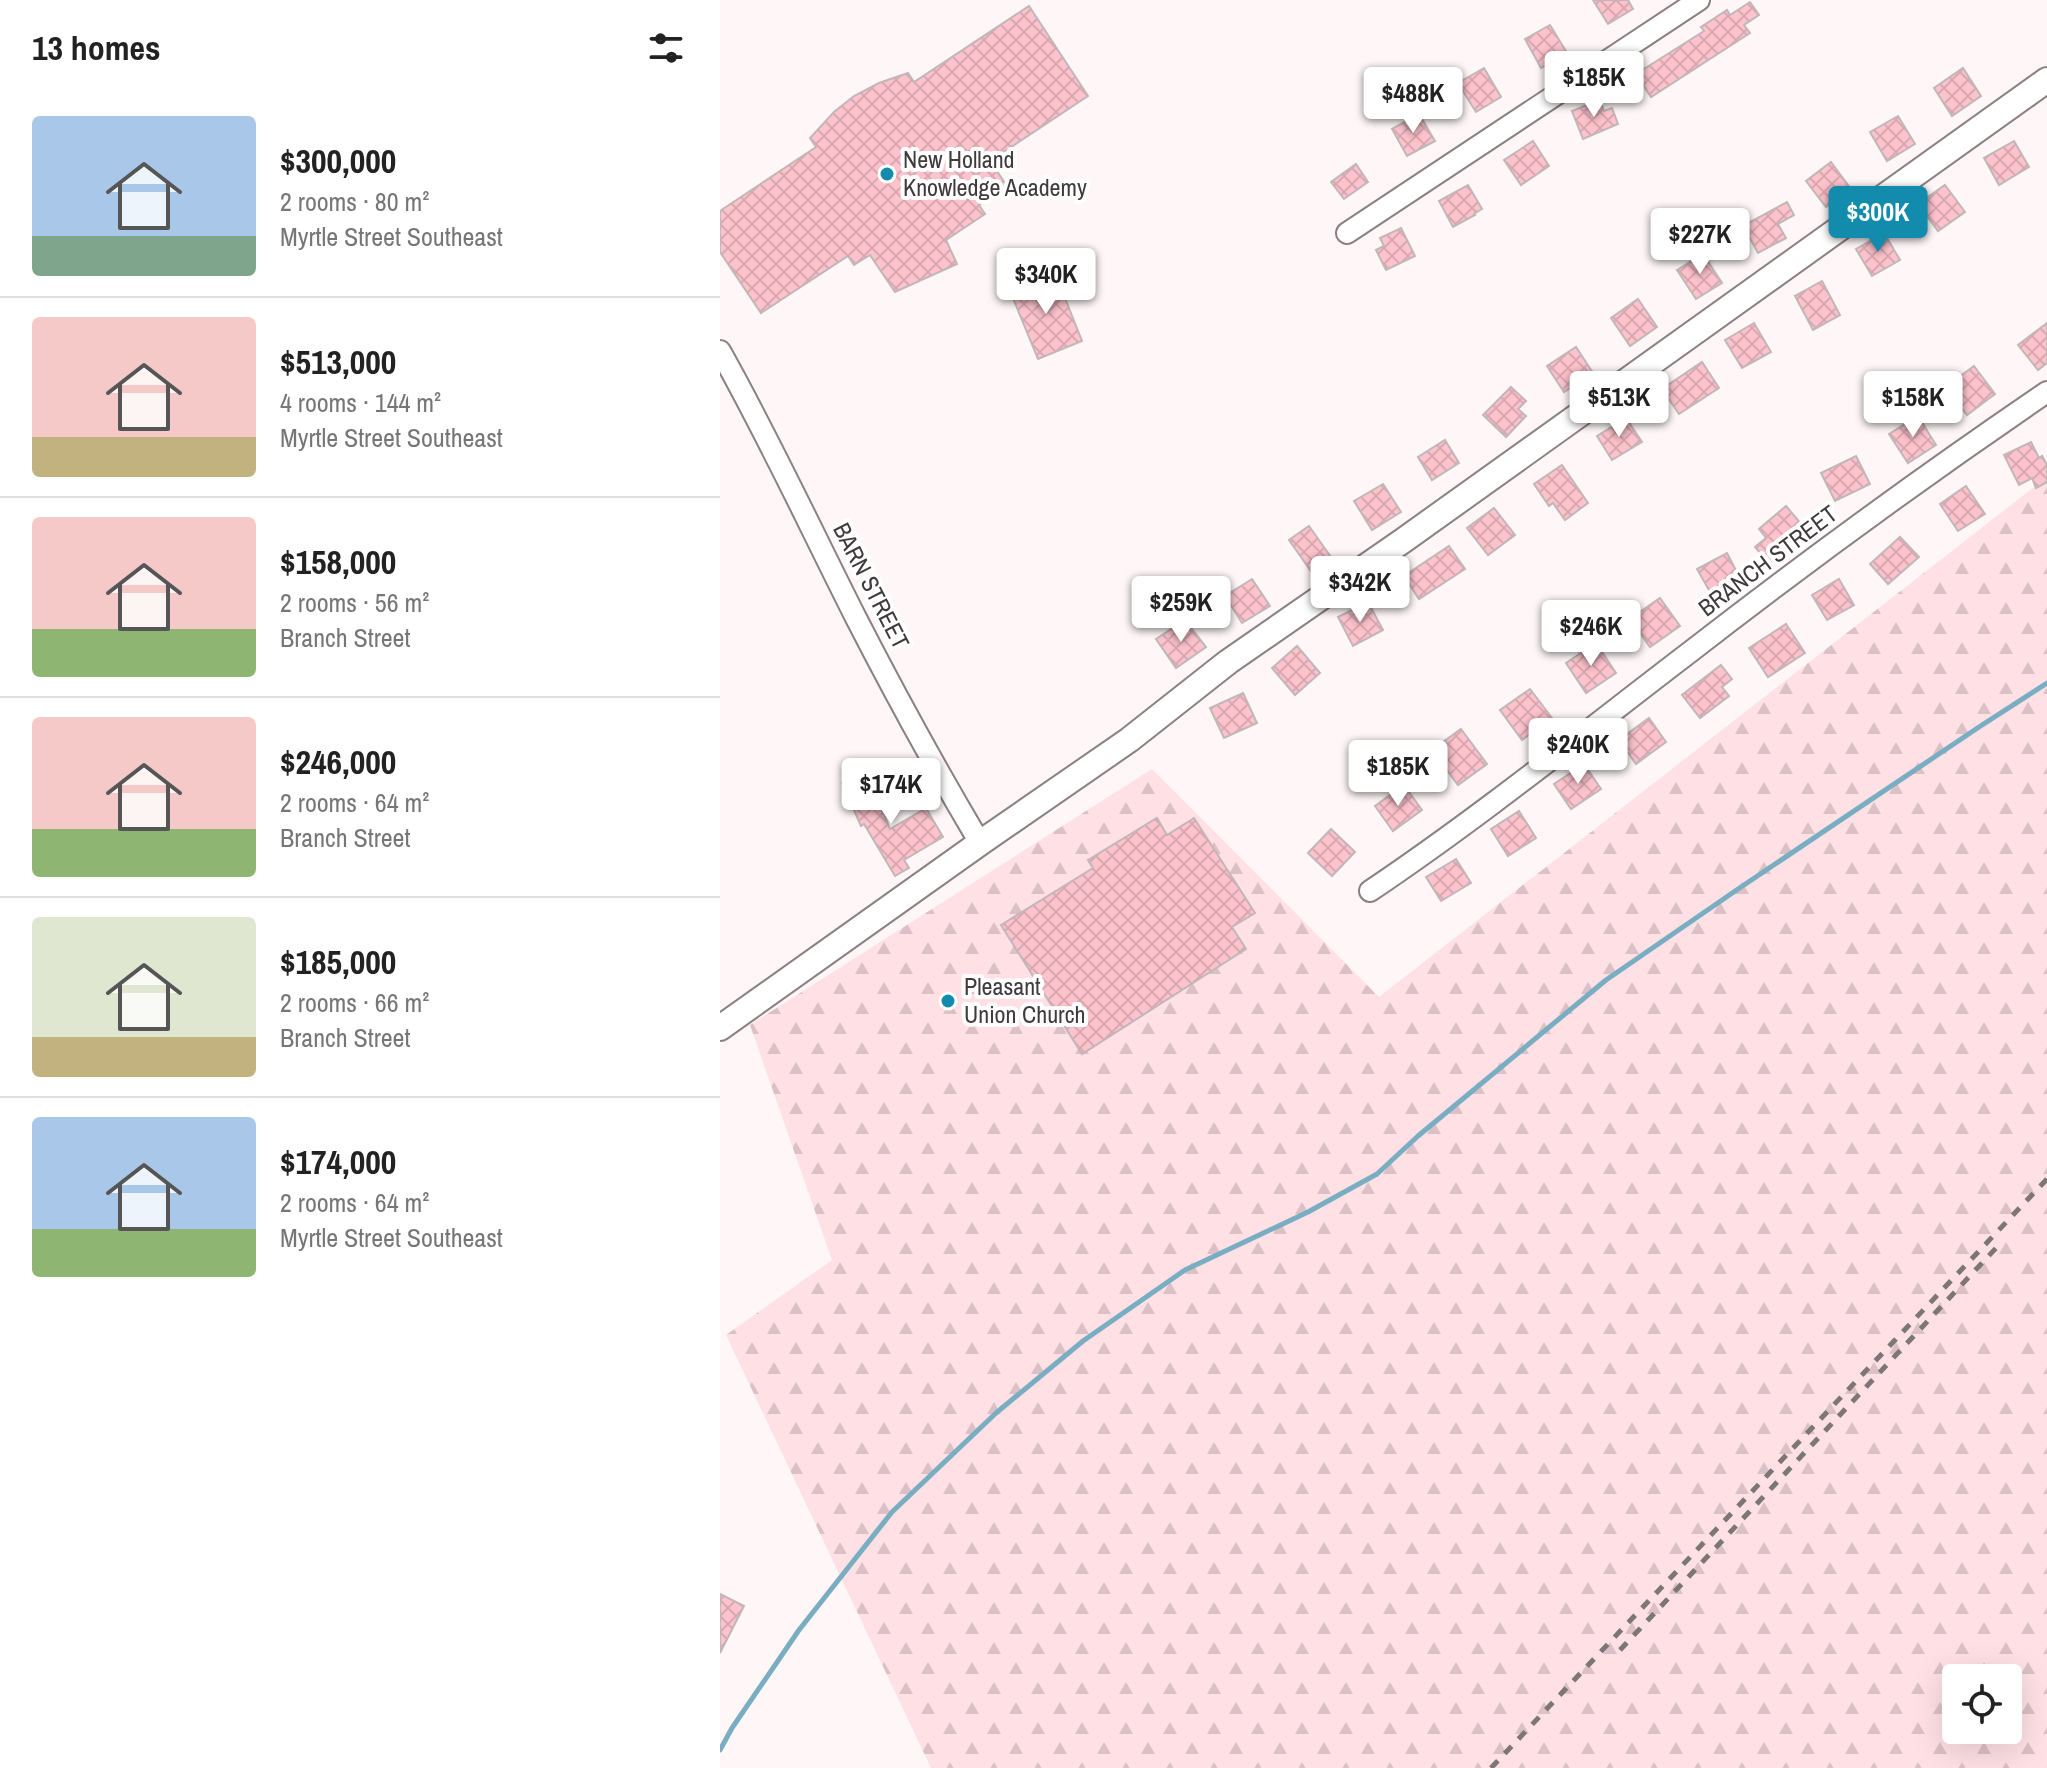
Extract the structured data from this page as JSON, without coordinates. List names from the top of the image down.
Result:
{
  "streets": {
    "street": ["BRANCH STREET", "BARN STREET"]
  },
  "places": ["New Holland Knowledge Academy", "Pleasant Union Church"],
  "page": {
    "heading": "13 homes",
    "price": [
      "$185K",
      "$488K",
      "$300K",
      "$227K",
      "$340K",
      "$513K",
      "$158K",
      "$342K",
      "$259K",
      "$246K",
      "$240K",
      "$185K",
      "$174K"
    ],
    "list": [
      {
        "name": "$300,000",
        "note": "2 rooms · 80 m² · Myrtle Street Southeast"
      },
      {
        "name": "$513,000",
        "note": "4 rooms · 144 m² · Myrtle Street Southeast"
      },
      {
        "name": "$158,000",
        "note": "2 rooms · 56 m² · Branch Street"
      },
      {
        "name": "$246,000",
        "note": "2 rooms · 64 m² · Branch Street"
      },
      {
        "name": "$185,000",
        "note": "2 rooms · 66 m² · Branch Street"
      },
      {
        "name": "$174,000",
        "note": "2 rooms · 64 m² · Myrtle Street Southeast"
      }
    ]
  }
}
